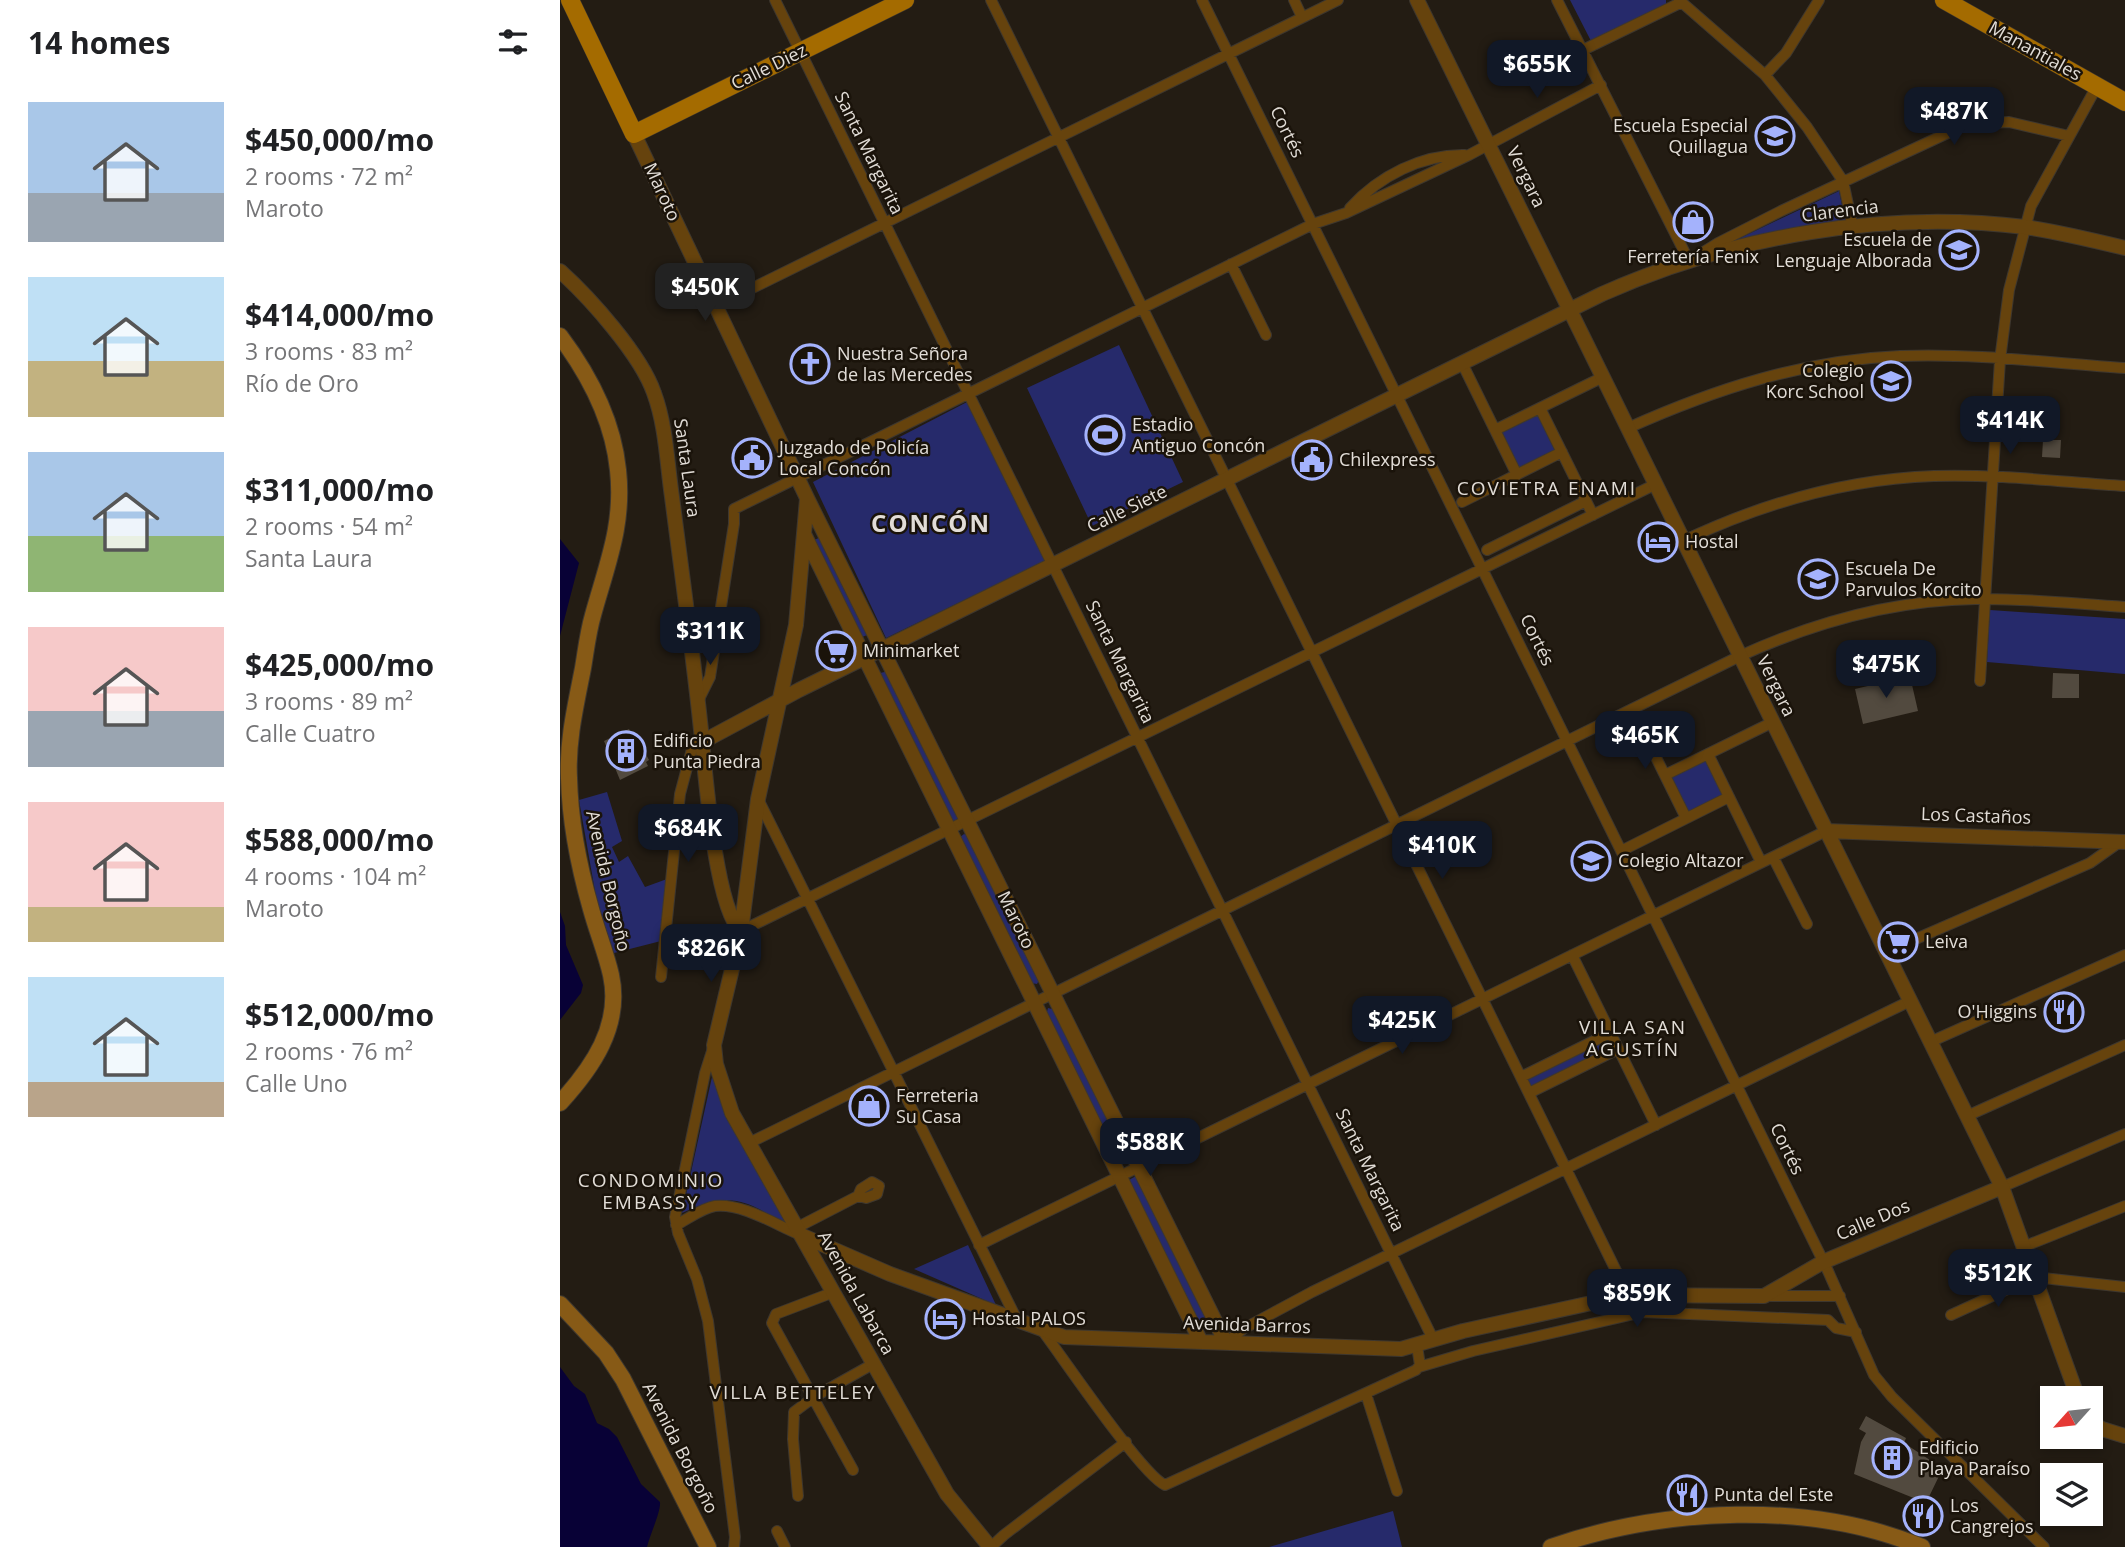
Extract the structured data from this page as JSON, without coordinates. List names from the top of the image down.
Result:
{
  "streets": {
    "main road": [
      "Manantiales",
      "Calle Diez",
      "Maroto",
      "Avenida Borgoño"
    ],
    "street": [
      "Cortés",
      "Santa Margarita",
      "Vergara",
      "Clarencia",
      "Santa Laura",
      "Calle Siete",
      "Los Castaños",
      "Calle Dos",
      "Avenida Labarca",
      "Avenida Barros"
    ]
  },
  "crossings": [
    ["Calle Diez", "Santa Margarita"],
    ["Calle Diez", "Maroto"],
    ["Cortés", "Calle Siete"],
    ["Cortés", "Calle Dos"],
    ["Cortés", "Avenida Barros"],
    ["Santa Margarita", "Calle Siete"],
    ["Santa Margarita", "Avenida Barros"],
    ["Vergara", "Clarencia"],
    ["Vergara", "Calle Siete"],
    ["Vergara", "Los Castaños"],
    ["Vergara", "Calle Dos"],
    ["Maroto", "Calle Siete"],
    ["Maroto", "Avenida Barros"],
    ["Clarencia", "Calle Siete"],
    ["Santa Laura", "Calle Siete"],
    ["Calle Dos", "Avenida Barros"],
    ["Avenida Labarca", "Avenida Barros"]
  ],
  "districts": [
    "COVIETRA ENAMI",
    "CONCÓN",
    "VILLA SAN AGUSTÍN",
    "CONDOMINIO EMBASSY",
    "VILLA BETTELEY"
  ],
  "places": {
    "school or university": [
      "Escuela Especial Quillagua",
      "Escuela de Lenguaje Alborada",
      "Colegio Korc School",
      "Escuela De Parvulos Korcito",
      "Colegio Altazor"
    ],
    "shop": ["Ferretería Fenix", "Ferreteria Su Casa"],
    "church": ["Nuestra Señora de las Mercedes"],
    "sports": ["Estadio Antiguo Concón"],
    "public building": ["Juzgado de Policía Local Concón", "Chilexpress"],
    "hotel": ["Hostal", "Hostal PALOS"],
    "supermarket": ["Minimarket", "Leiva"],
    "building": ["Edificio Punta Piedra", "Edificio Playa Paraíso"],
    "restaurant": ["O'Higgins", "Punta del Este", "Los Cangrejos"]
  },
  "north": "bottom left",
  "page": {
    "heading": "14 homes",
    "price": [
      "$655K",
      "$487K",
      "$450K",
      "$414K",
      "$311K",
      "$475K",
      "$465K",
      "$684K",
      "$410K",
      "$826K",
      "$425K",
      "$588K",
      "$512K",
      "$859K"
    ],
    "list": [
      {
        "name": "$450,000/mo",
        "note": "2 rooms · 72 m² · Maroto"
      },
      {
        "name": "$414,000/mo",
        "note": "3 rooms · 83 m² · Río de Oro"
      },
      {
        "name": "$311,000/mo",
        "note": "2 rooms · 54 m² · Santa Laura"
      },
      {
        "name": "$425,000/mo",
        "note": "3 rooms · 89 m² · Calle Cuatro"
      },
      {
        "name": "$588,000/mo",
        "note": "4 rooms · 104 m² · Maroto"
      },
      {
        "name": "$512,000/mo",
        "note": "2 rooms · 76 m² · Calle Uno"
      }
    ]
  }
}
